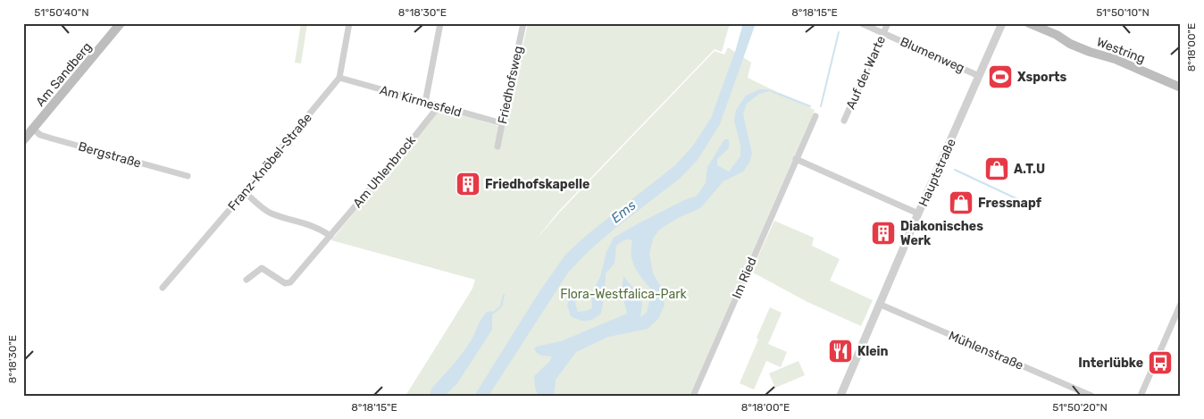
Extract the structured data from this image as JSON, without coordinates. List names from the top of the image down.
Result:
{
  "streets": {
    "main road": ["Westring", "Am Sandberg"],
    "street": [
      "Blumenweg",
      "Auf der Warte",
      "Friedhofsweg",
      "Am Kirmesfeld",
      "Bergstraße",
      "Franz-Knöbel-Straße",
      "Am Uhlenbrock",
      "Hauptstraße",
      "Im Ried",
      "Mühlenstraße"
    ]
  },
  "crossings": [
    ["Blumenweg", "Auf der Warte"],
    ["Blumenweg", "Hauptstraße"],
    ["Am Sandberg", "Bergstraße"],
    ["Friedhofsweg", "Am Kirmesfeld"],
    ["Am Kirmesfeld", "Franz-Knöbel-Straße"],
    ["Am Kirmesfeld", "Am Uhlenbrock"],
    ["Hauptstraße", "Mühlenstraße"]
  ],
  "water": ["Ems"],
  "parks": ["Flora-Westfalica-Park"],
  "places": {
    "sports": ["Xsports"],
    "shop": ["A.T.U", "Fressnapf"],
    "building": ["Friedhofskapelle", "Diakonisches Werk"],
    "restaurant": ["Klein"],
    "bus stop": ["Interlübke"]
  },
  "coordinates": [
    "51°50'40\"N",
    "8°18'30\"E",
    "8°18'15\"E",
    "51°50'10\"N",
    "8°18'00\"E",
    "51°50'20\"N"
  ]
}
